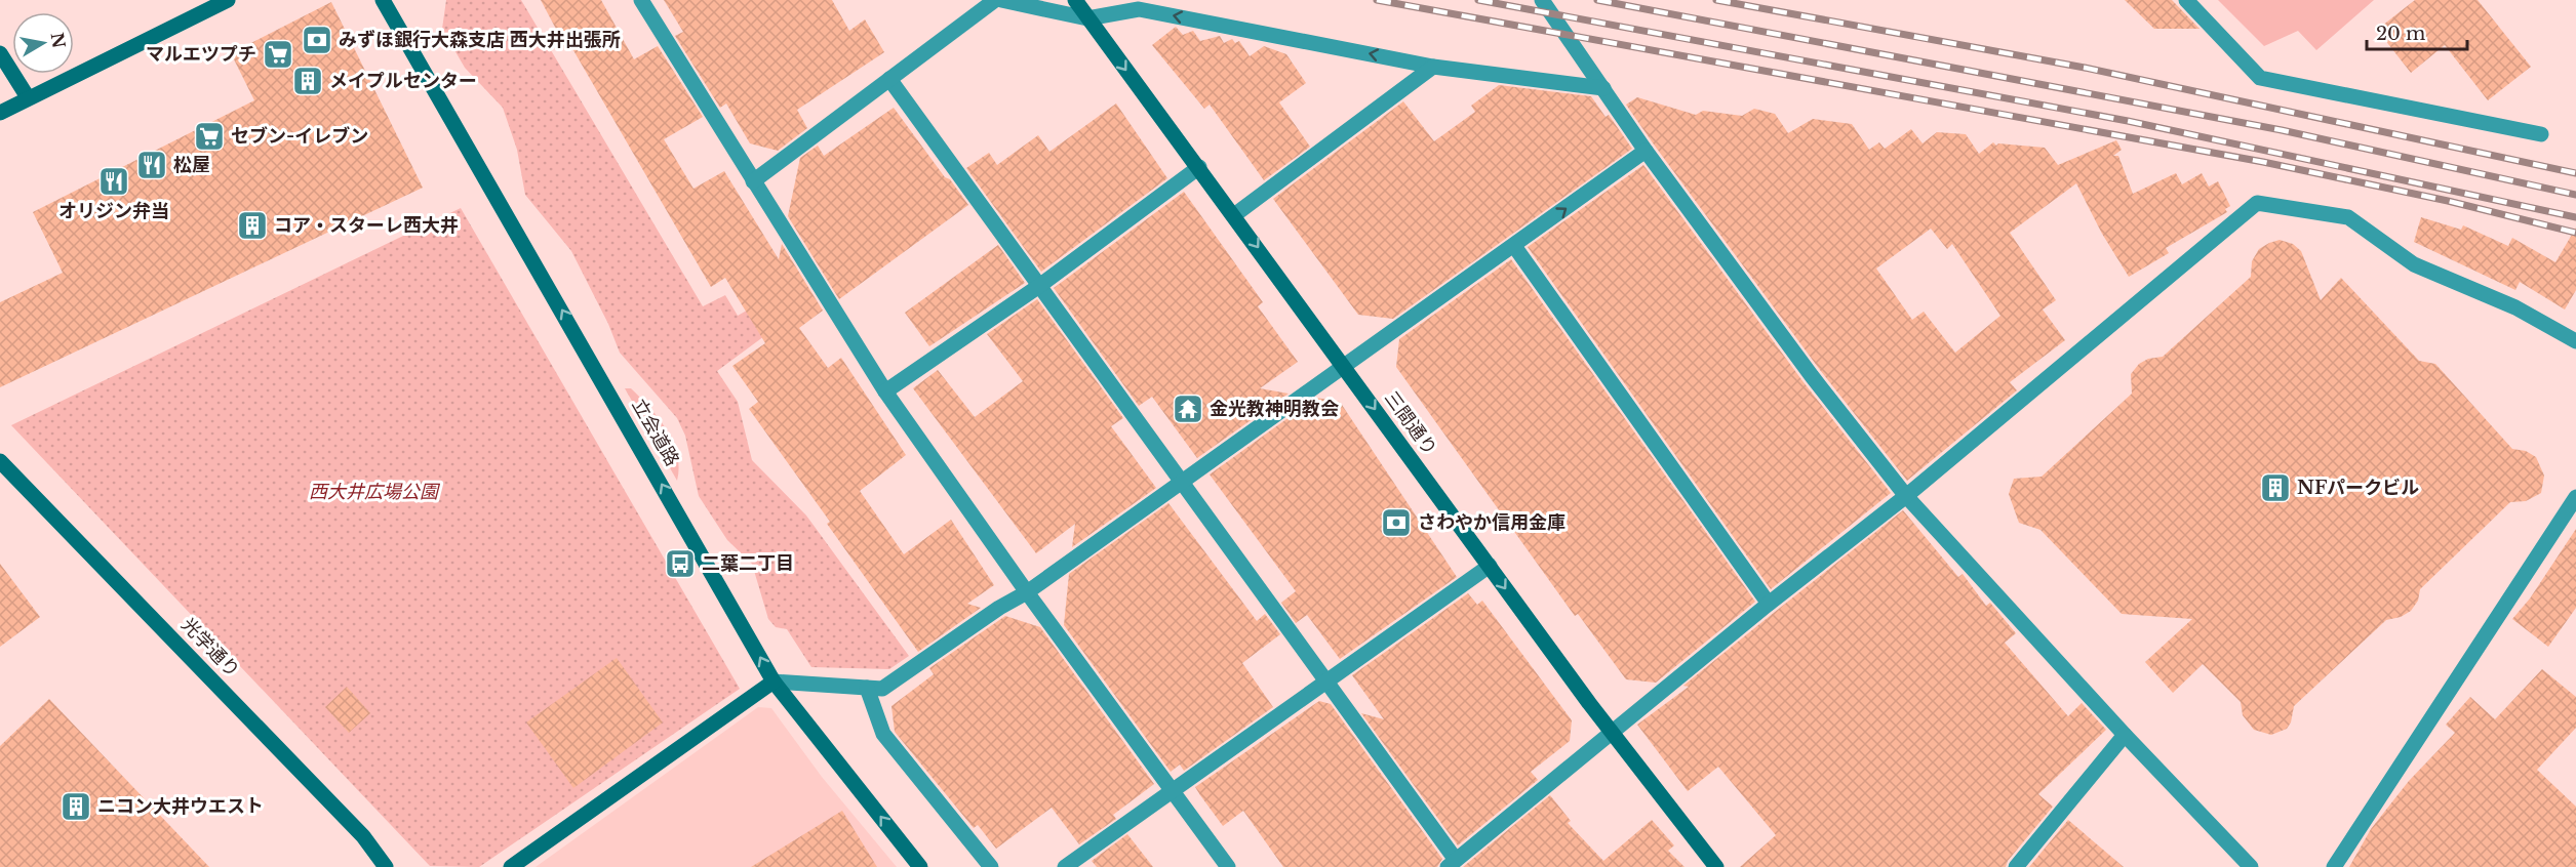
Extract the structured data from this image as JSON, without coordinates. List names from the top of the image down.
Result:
{
  "streets": {
    "street": ["三間通り", "立会道路", "光学通り"]
  },
  "one_way": ["三間通り", "立会道路"],
  "parks": ["西大井広場公園"],
  "places": {
    "bank": ["みずほ銀行大森支店 西大井出張所", "さわやか信用金庫"],
    "supermarket": ["マルエツプチ", "セブン-イレブン"],
    "building": [
      "メイプルセンター",
      "コア・スターレ西大井",
      "NFパークビル",
      "ニコン大井ウエスト"
    ],
    "restaurant": ["松屋", "オリジン弁当"],
    "temple": ["金光教神明教会"],
    "bus stop": ["二葉二丁目"]
  },
  "scale_bar": "20 m",
  "north": "right"
}
